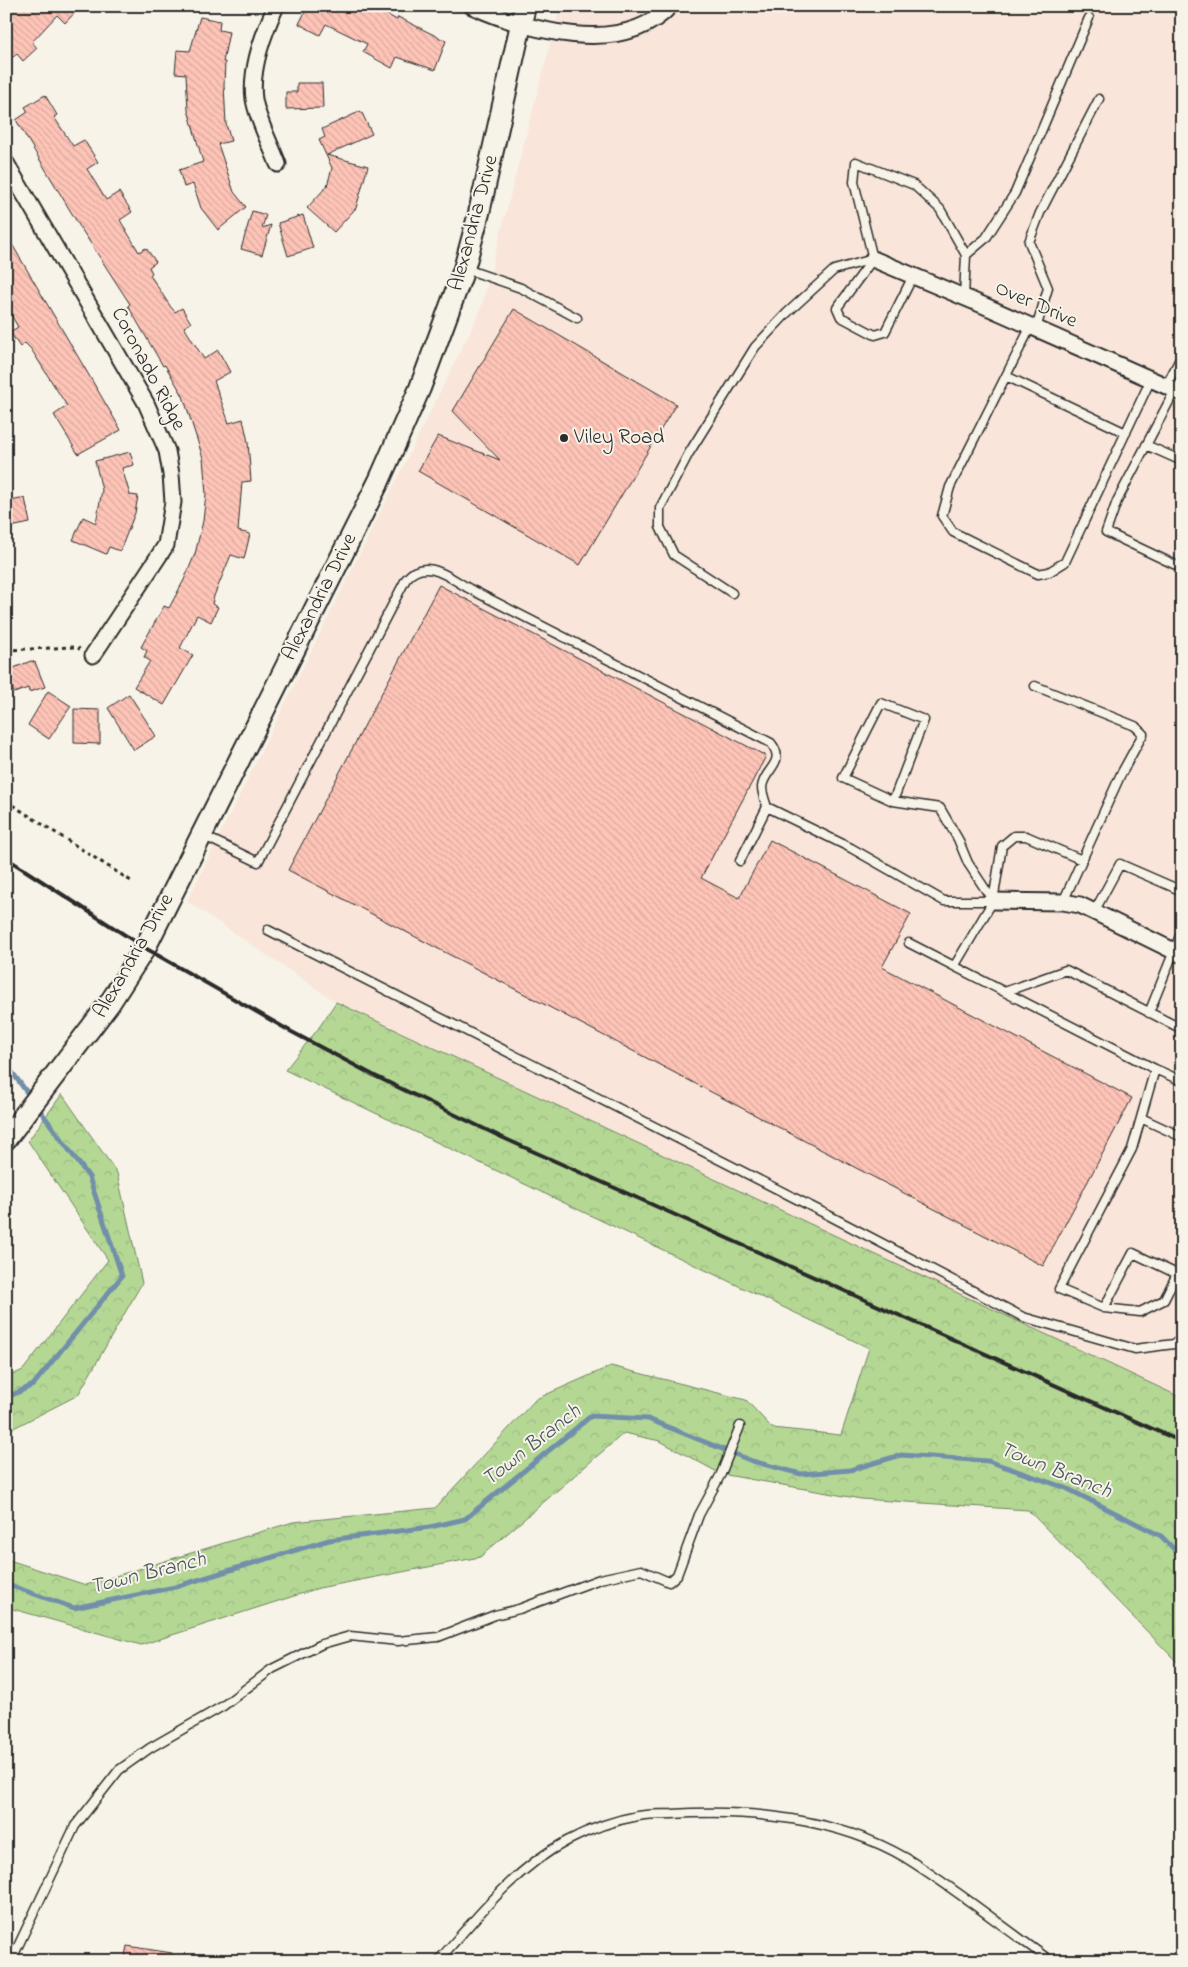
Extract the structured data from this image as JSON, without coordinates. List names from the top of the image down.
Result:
{
  "streets": {
    "street": ["Alexandria Drive", "Over Drive", "Coronado Ridge"]
  },
  "water": ["Town Branch"],
  "places": ["Viley Road"]
}
